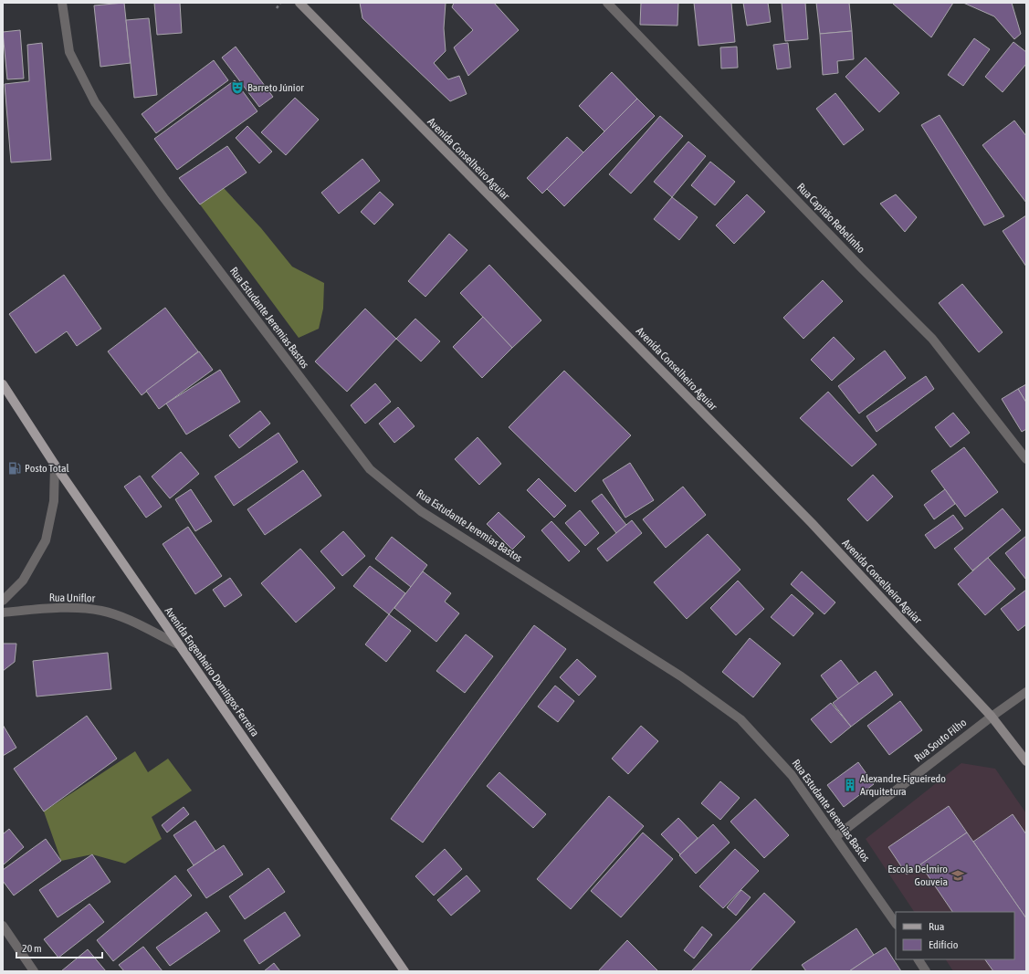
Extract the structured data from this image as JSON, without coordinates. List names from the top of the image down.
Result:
{
  "streets": {
    "main road": ["Avenida Conselheiro Aguiar", "Avenida Engenheiro Domingos Ferreira"],
    "street": [
      "Rua Capitão Rebelinho",
      "Rua Estudante Jeremias Bastos",
      "Rua Uniflor",
      "Rua Souto Filho"
    ]
  },
  "crossings": [
    ["Avenida Conselheiro Aguiar", "Rua Souto Filho"],
    ["Rua Estudante Jeremias Bastos", "Rua Souto Filho"],
    ["Rua Uniflor", "Avenida Engenheiro Domingos Ferreira"]
  ],
  "places": {
    "theatre": ["Barreto Júnior"],
    "fuel station": ["Posto Total"],
    "building": ["Alexandre Figueiredo Arquitetura"],
    "school or university": ["Escola Delmiro Gouveia"]
  },
  "legend": ["Rua", "Edifício"],
  "scale_bar": "20 m"
}
